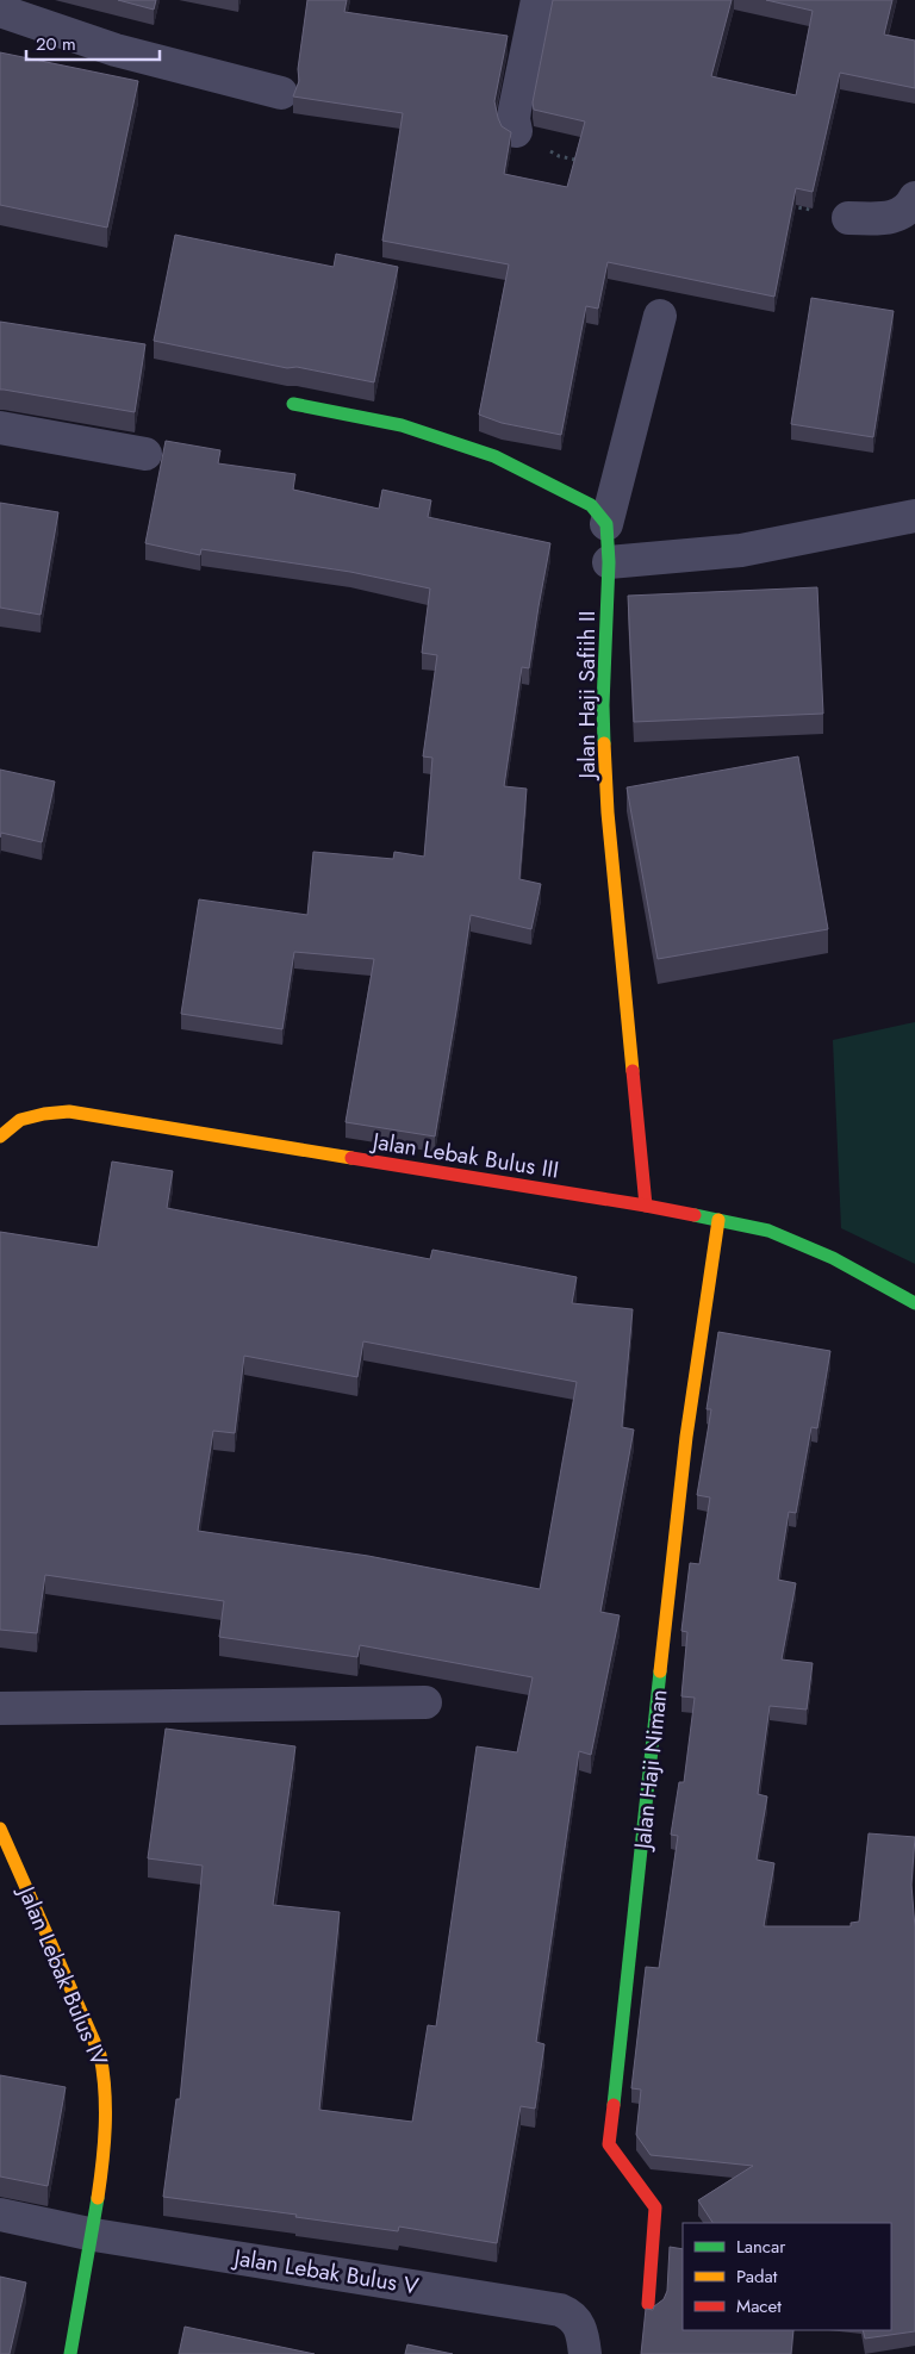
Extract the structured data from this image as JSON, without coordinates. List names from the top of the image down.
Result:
{
  "streets": {
    "street": [
      "Jalan Haji Safiih II",
      "Jalan Lebak Bulus III",
      "Jalan Haji Niman",
      "Jalan Lebak Bulus IV",
      "Jalan Lebak Bulus V"
    ]
  },
  "crossings": [
    ["Jalan Haji Safiih II", "Jalan Lebak Bulus III"],
    ["Jalan Lebak Bulus III", "Jalan Haji Niman"],
    ["Jalan Lebak Bulus IV", "Jalan Lebak Bulus V"]
  ],
  "legend": ["Lancar", "Padat", "Macet"],
  "scale_bar": "20 m"
}
